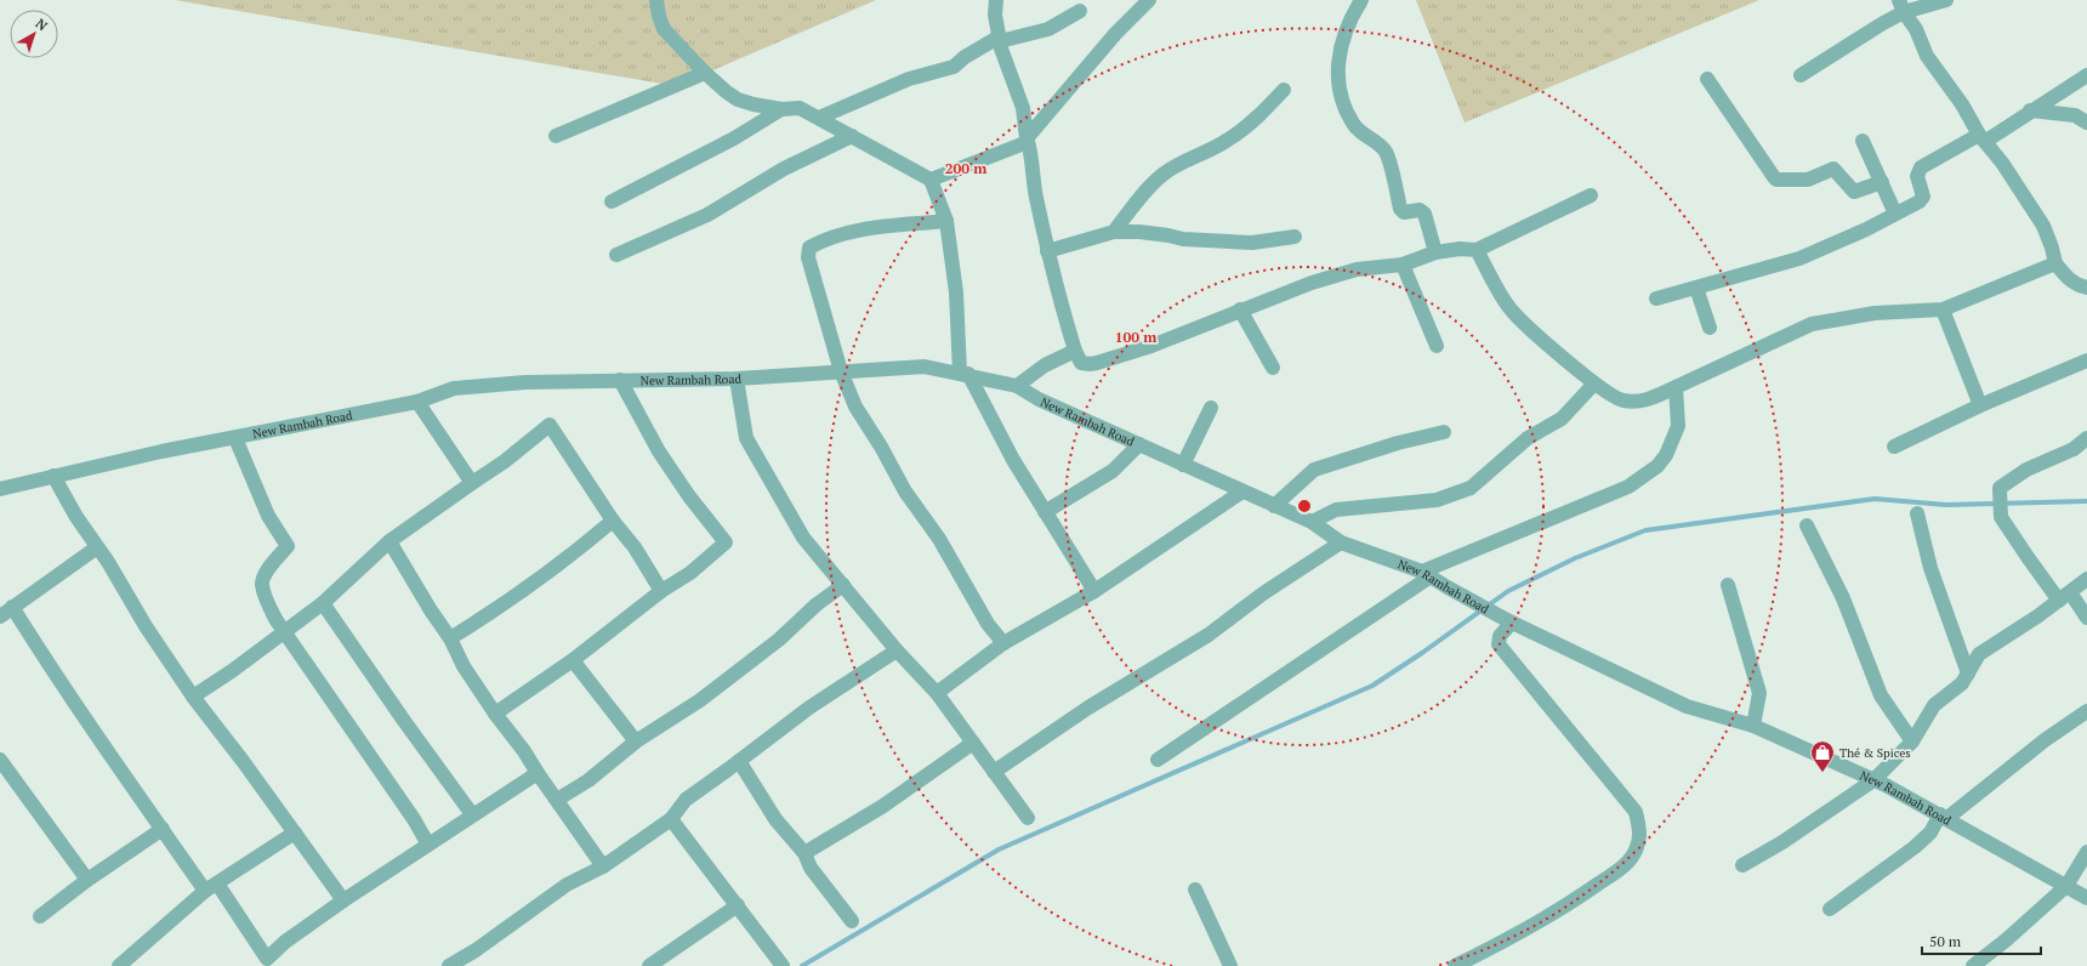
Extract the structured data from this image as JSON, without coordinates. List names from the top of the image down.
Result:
{
  "streets": {
    "street": ["New Rambah Road"]
  },
  "places": {
    "shop": ["Thé & Spices"]
  },
  "scale_bar": "50 m",
  "north": "top right",
  "rings": ["200 m", "100 m"]
}
